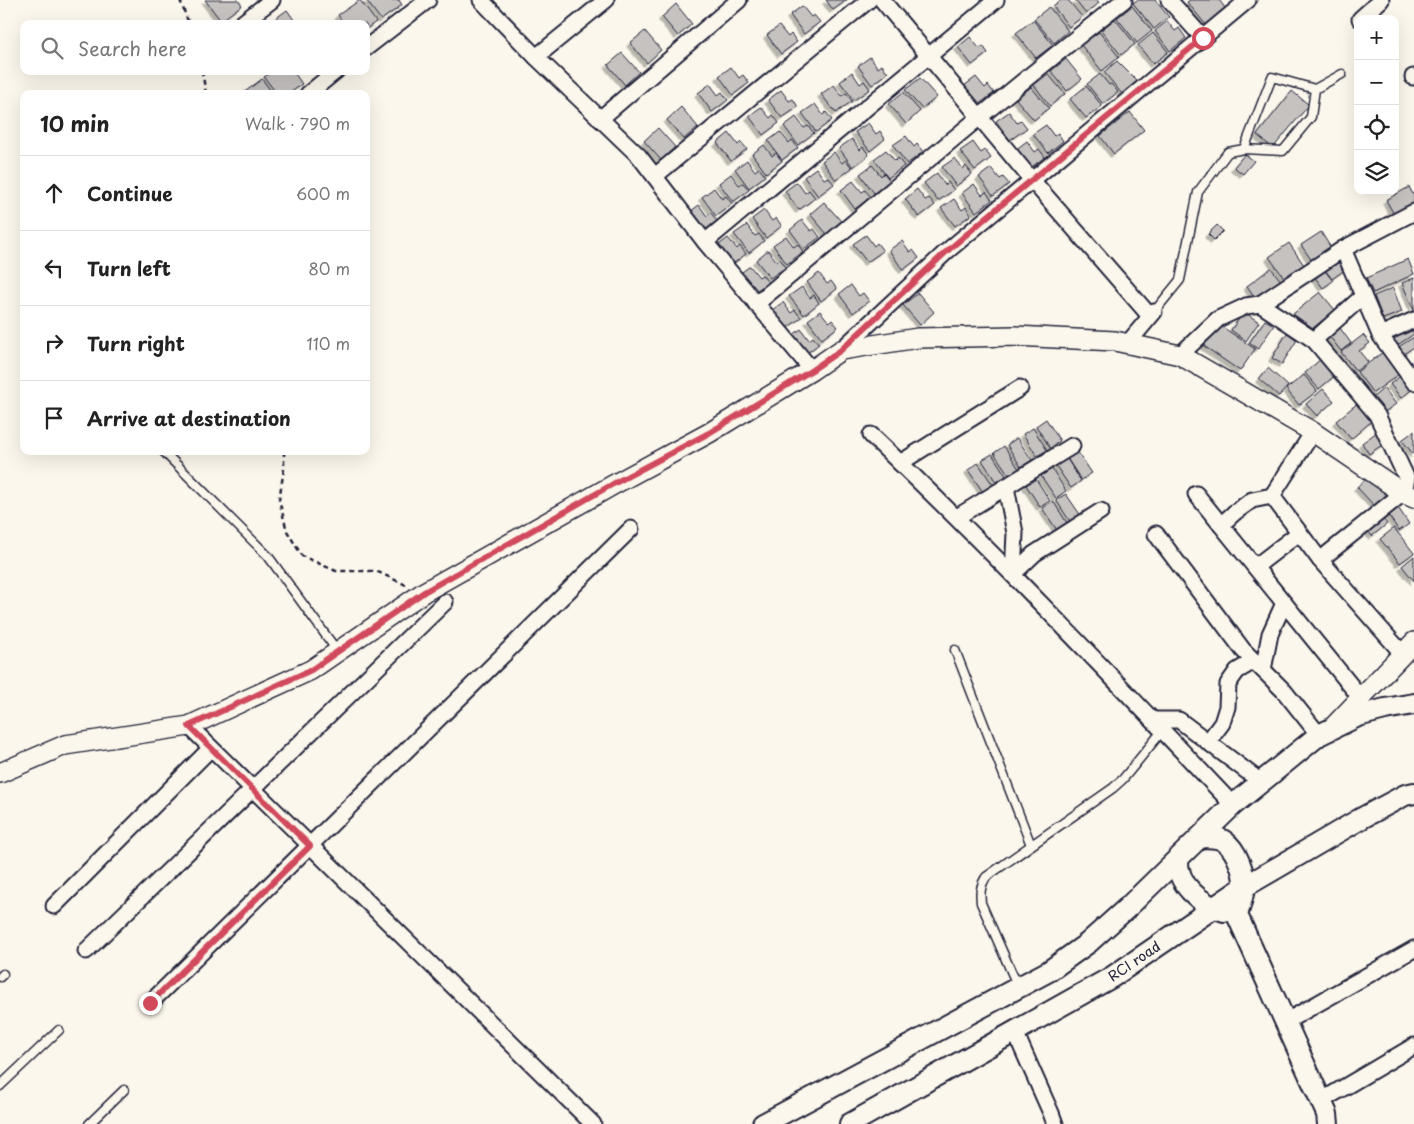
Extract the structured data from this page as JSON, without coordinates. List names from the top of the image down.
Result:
{
  "streets": {
    "main road": ["RCI road"]
  },
  "page": {
    "map_buttons": ["+", "−"],
    "search": "Search here",
    "heading": ["10 min", "Walk · 790 m"],
    "list": [
      ["Continue", "600 m"],
      ["Turn left", "80 m"],
      ["Turn right", "110 m"],
      "Arrive at destination"
    ]
  }
}
